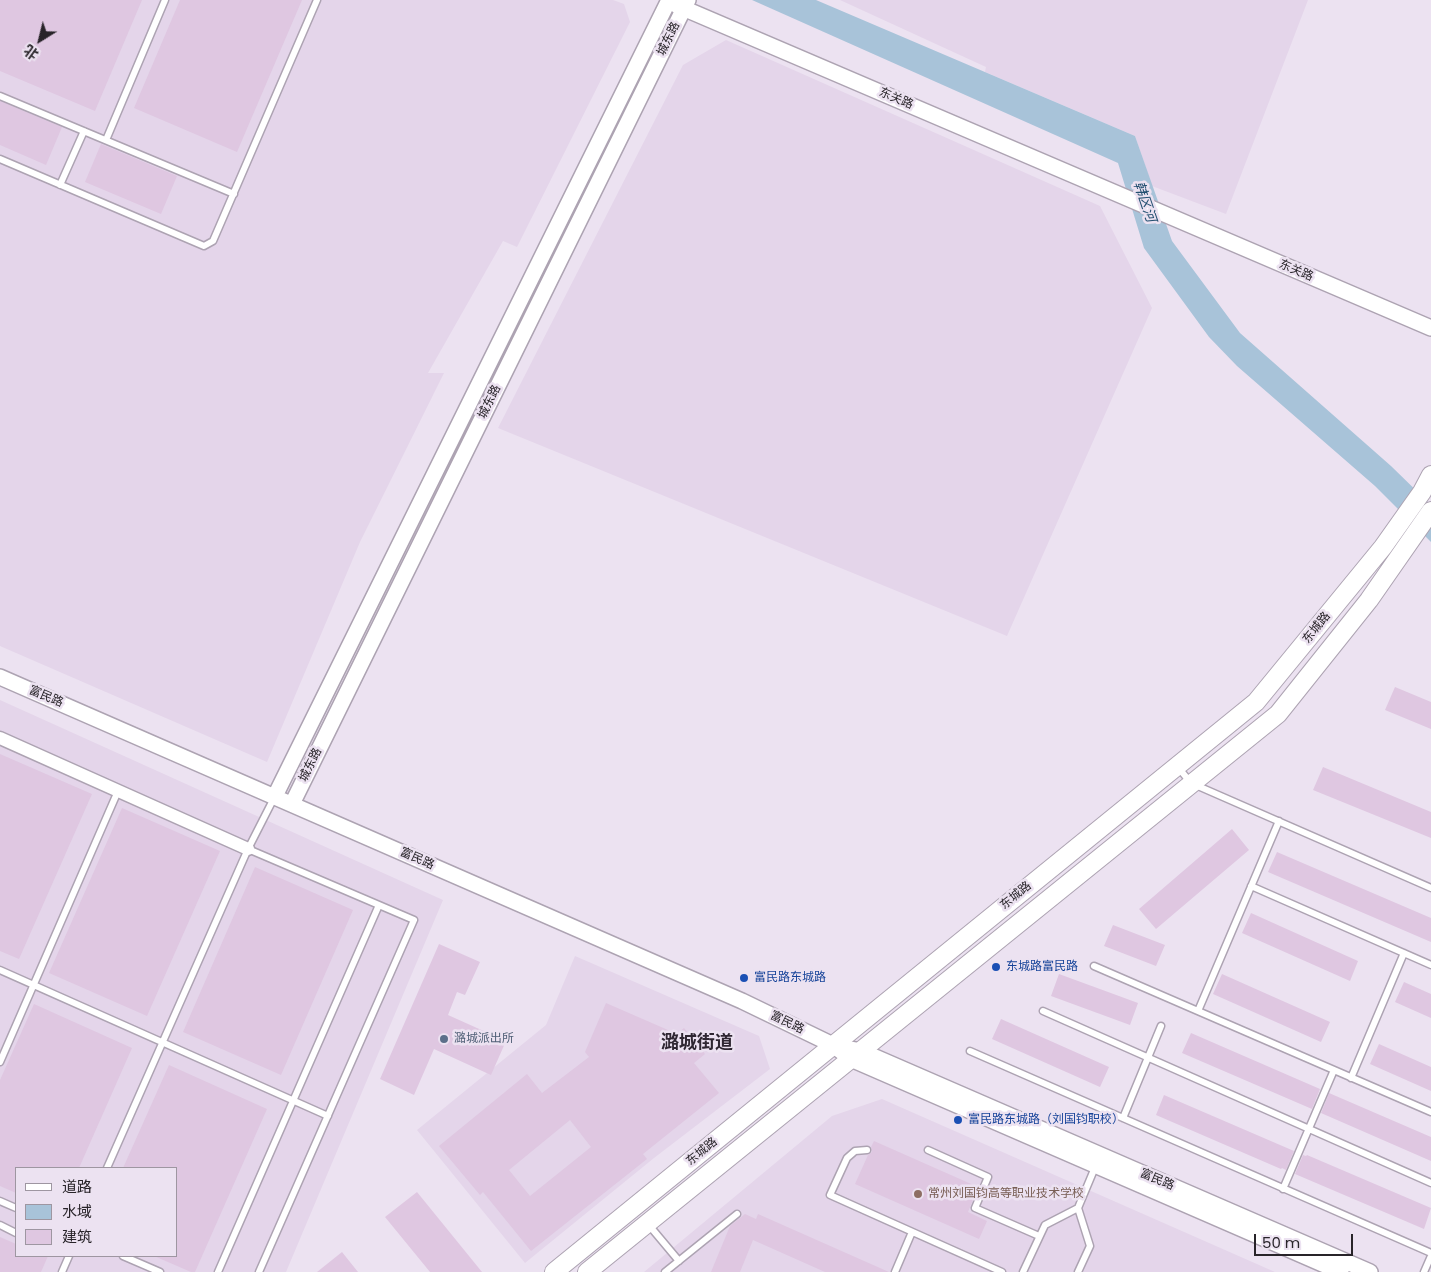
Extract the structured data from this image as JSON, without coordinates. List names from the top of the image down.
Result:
{
  "streets": {
    "main road": ["东城路"],
    "street": ["城东路", "东关路", "富民路"]
  },
  "crossings": [
    ["城东路", "东关路"],
    ["城东路", "富民路"],
    ["东城路", "富民路"]
  ],
  "districts": ["潞城街道"],
  "water": ["韩区河"],
  "places": [
    "东城路富民路",
    "富民路东城路",
    "潞城派出所",
    "富民路东城路（刘国钧职校）",
    "常州刘国钧高等职业技术学校"
  ],
  "legend": ["道路", "水域", "建筑"],
  "scale_bar": "50 m",
  "north": "bottom left"
}
